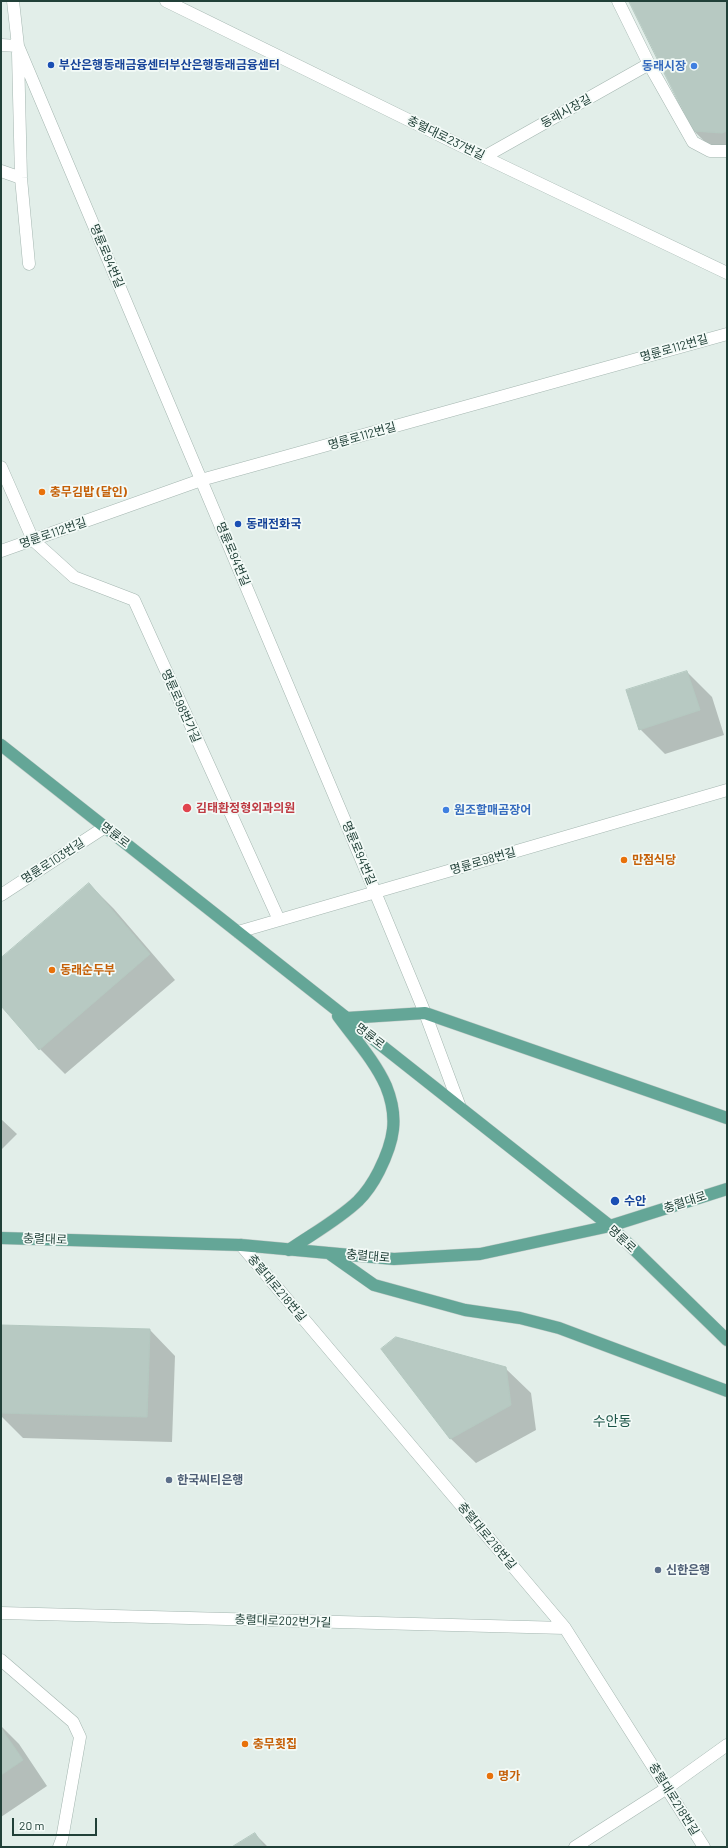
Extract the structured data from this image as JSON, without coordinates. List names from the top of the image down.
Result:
{
  "streets": {
    "main road": ["명륜로", "충렬대로"],
    "street": [
      "동래시장길",
      "충렬대로237번길",
      "명륜로94번길",
      "명륜로112번길",
      "명륜로98번가길",
      "명륜로103번길",
      "명륜로98번길",
      "충렬대로218번길",
      "충렬대로202번가길"
    ]
  },
  "crossings": [
    ["동래시장길", "충렬대로237번길"],
    ["명륜로94번길", "명륜로112번길"],
    ["명륜로94번길", "명륜로"],
    ["명륜로94번길", "명륜로98번길"],
    ["명륜로112번길", "명륜로98번가길"],
    ["명륜로98번가길", "명륜로98번길"],
    ["명륜로", "명륜로103번길"],
    ["명륜로", "명륜로98번길"],
    ["명륜로", "충렬대로"],
    ["충렬대로", "충렬대로218번길"],
    ["충렬대로218번길", "충렬대로202번가길"]
  ],
  "districts": ["수안동"],
  "places": [
    "부산은행동래금융센터부산은행동래금융센터",
    "동래시장",
    "충무김밥 (달인)",
    "동래전화국",
    "김태환정형외과의원",
    "원조할매곰장어",
    "만점식당",
    "동래순두부",
    "수안",
    "한국씨티은행",
    "신한은행",
    "충무횟집",
    "명가"
  ],
  "scale_bar": "20 m"
}
